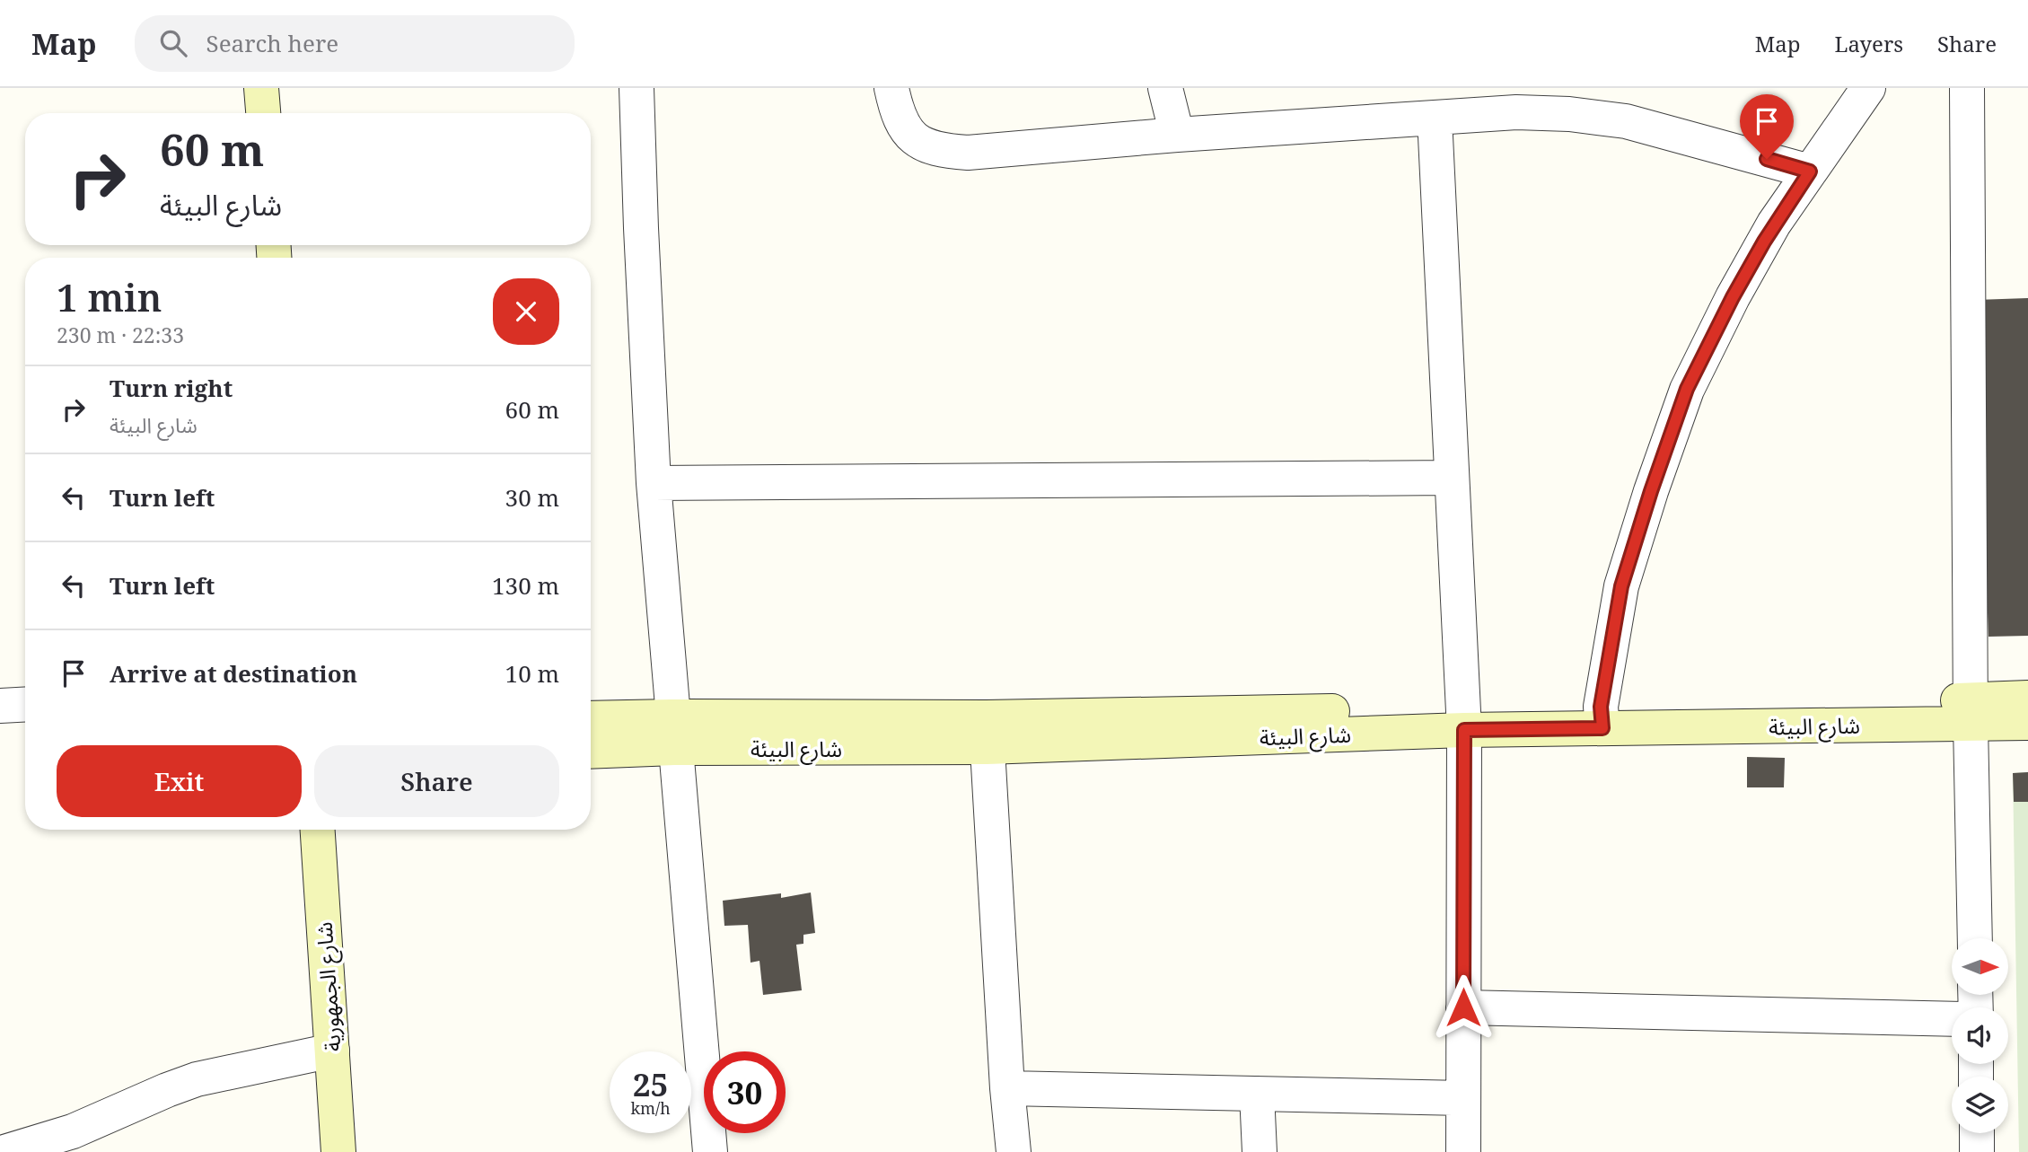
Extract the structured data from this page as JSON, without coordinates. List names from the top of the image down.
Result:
{
  "streets": {
    "street": ["شارع البيئة", "شارع الجمهورية"]
  },
  "north": "right",
  "page": {
    "header": "Map",
    "search": "Search here",
    "nav": ["Map", "Layers", "Share"],
    "turn": ["60 m", "شارع البيئة"],
    "heading": ["1 min", "230 m · 22:33"],
    "list": [
      {
        "name": "Turn right",
        "note": "شارع البيئة",
        "value": "60 m"
      },
      {
        "name": "Turn left",
        "value": "30 m"
      },
      {
        "name": "Turn left",
        "value": "130 m"
      },
      {
        "name": "Arrive at destination",
        "value": "10 m"
      }
    ],
    "buttons": ["Exit", "Share"],
    "speed": "25 km/h",
    "limit": "30"
  }
}
